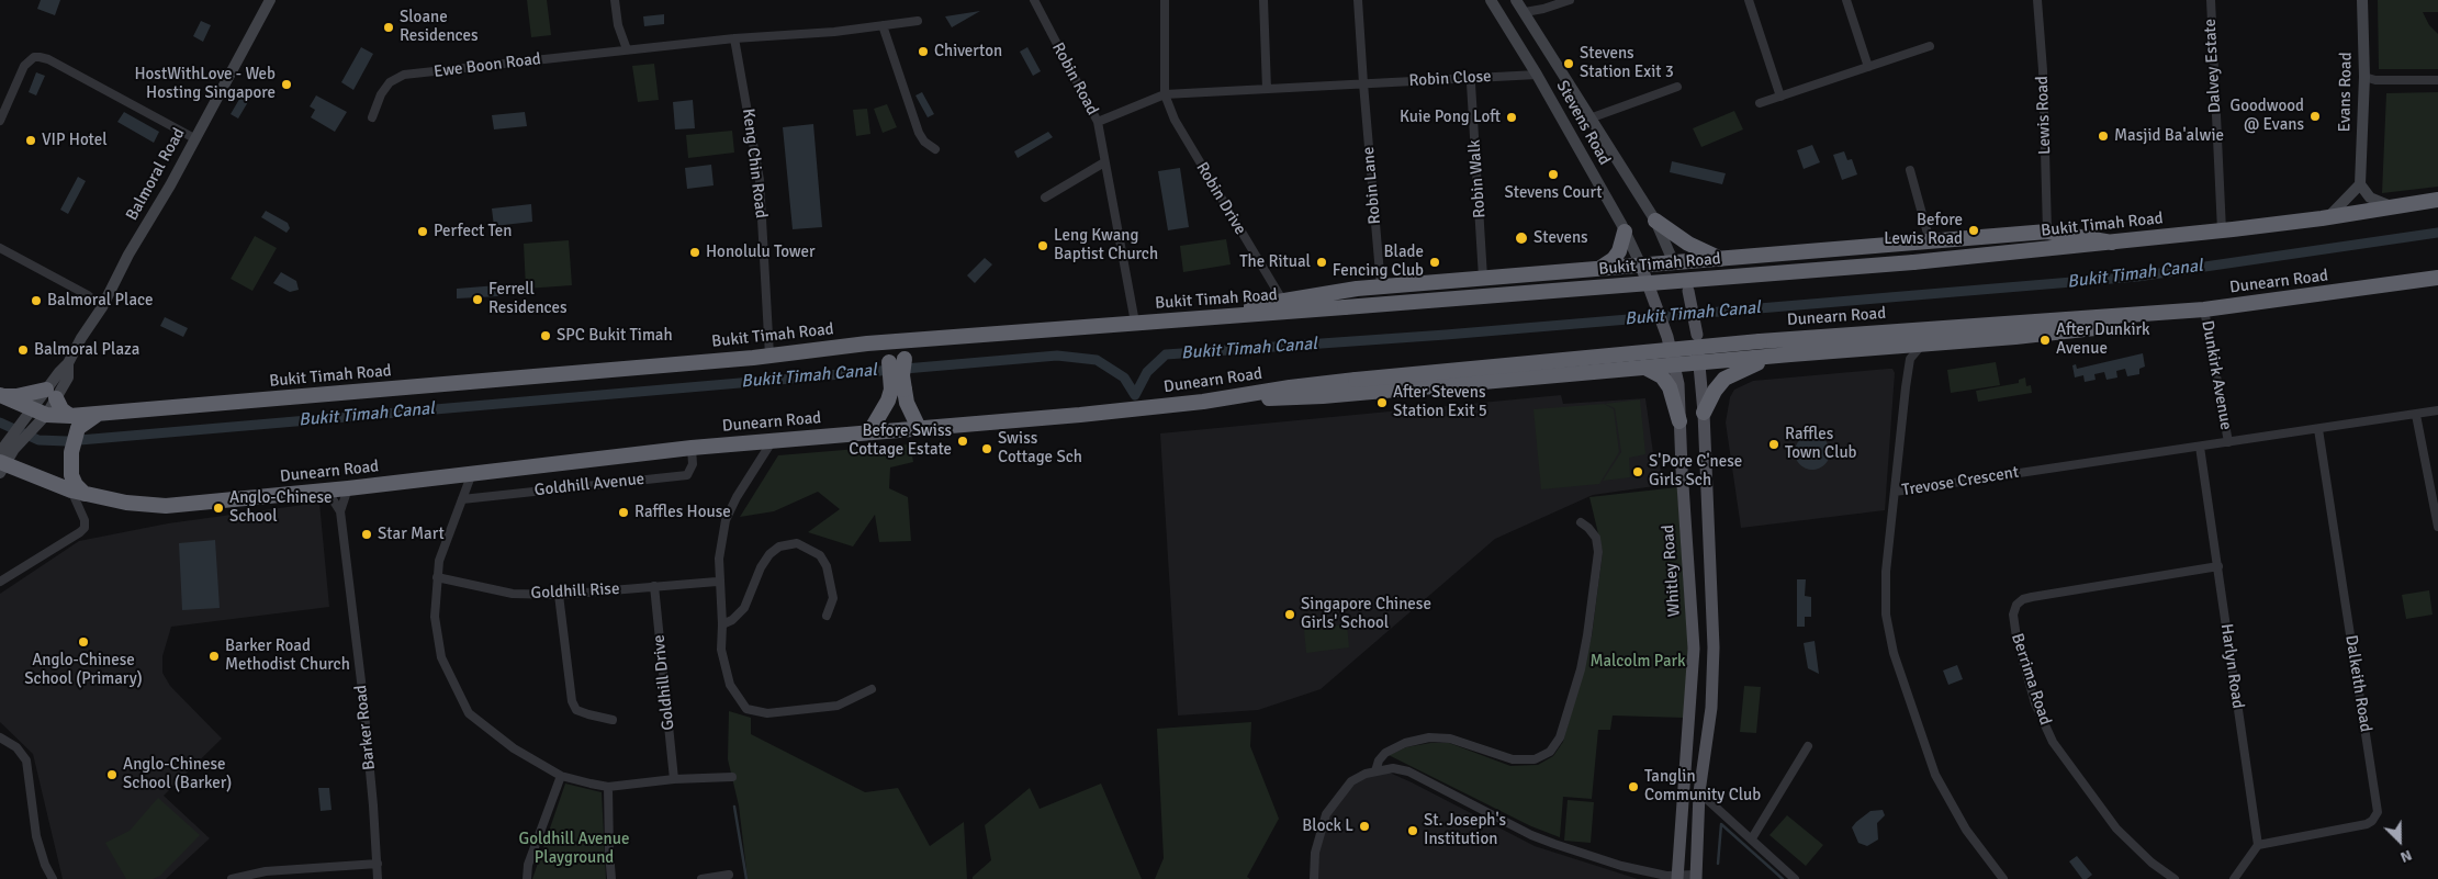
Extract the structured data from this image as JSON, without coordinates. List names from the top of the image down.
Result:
{
  "streets": {
    "highway": ["Bukit Timah Road", "Dunearn Road"],
    "main road": ["Whitley Road"],
    "street": [
      "Ewe Boon Road",
      "Dalvey Estate",
      "Robin Road",
      "Robin Close",
      "Evans Road",
      "Lewis Road",
      "Stevens Road",
      "Keng Chin Road",
      "Balmoral Road",
      "Robin Walk",
      "Robin Lane",
      "Robin Drive",
      "Dunkirk Avenue",
      "Trevose Crescent",
      "Goldhill Avenue",
      "Goldhill Rise",
      "Harlyn Road",
      "Berrima Road",
      "Goldhill Drive",
      "Dalkeith Road",
      "Barker Road"
    ]
  },
  "crossings": [
    ["Ewe Boon Road", "Keng Chin Road"],
    ["Dalvey Estate", "Bukit Timah Road"],
    ["Robin Road", "Robin Close"],
    ["Robin Road", "Bukit Timah Road"],
    ["Robin Close", "Stevens Road"],
    ["Robin Close", "Robin Walk"],
    ["Robin Close", "Robin Lane"],
    ["Robin Close", "Robin Drive"],
    ["Stevens Road", "Whitley Road"],
    ["Keng Chin Road", "Bukit Timah Road"],
    ["Balmoral Road", "Bukit Timah Road"],
    ["Balmoral Road", "Dunearn Road"],
    ["Dunearn Road", "Dunkirk Avenue"],
    ["Dunearn Road", "Goldhill Avenue"],
    ["Dunearn Road", "Barker Road"],
    ["Dunkirk Avenue", "Trevose Crescent"],
    ["Trevose Crescent", "Harlyn Road"],
    ["Trevose Crescent", "Dalkeith Road"],
    ["Goldhill Rise", "Goldhill Drive"],
    ["Harlyn Road", "Berrima Road"],
    ["Harlyn Road", "Dalkeith Road"]
  ],
  "water": ["Bukit Timah Canal"],
  "parks": ["Malcolm Park", "Goldhill Avenue Playground"],
  "places": [
    "Sloane Residences",
    "Chiverton",
    "Stevens Station Exit 3",
    "HostWithLove - Web Hosting Singapore",
    "Goodwood @ Evans",
    "Kuie Pong Loft",
    "Masjid Ba'alwie",
    "VIP Hotel",
    "Stevens Court",
    "Before Lewis Road",
    "Perfect Ten",
    "Stevens",
    "Leng Kwang Baptist Church",
    "Honolulu Tower",
    "The Ritual",
    "Blade Fencing Club",
    "Ferrell Residences",
    "Balmoral Place",
    "SPC Bukit Timah",
    "After Dunkirk Avenue",
    "Balmoral Plaza",
    "After Stevens Station Exit 5",
    "Before Swiss Cottage Estate",
    "Raffles Town Club",
    "Swiss Cottage Sch",
    "S'Pore C'nese Girls Sch",
    "Anglo-Chinese School",
    "Raffles House",
    "Star Mart",
    "Singapore Chinese Girls' School",
    "Anglo-Chinese School (Primary)",
    "Barker Road Methodist Church",
    "Anglo-Chinese School (Barker)",
    "Tanglin Community Club",
    "Block L",
    "St. Joseph's Institution"
  ],
  "north": "bottom right"
}
